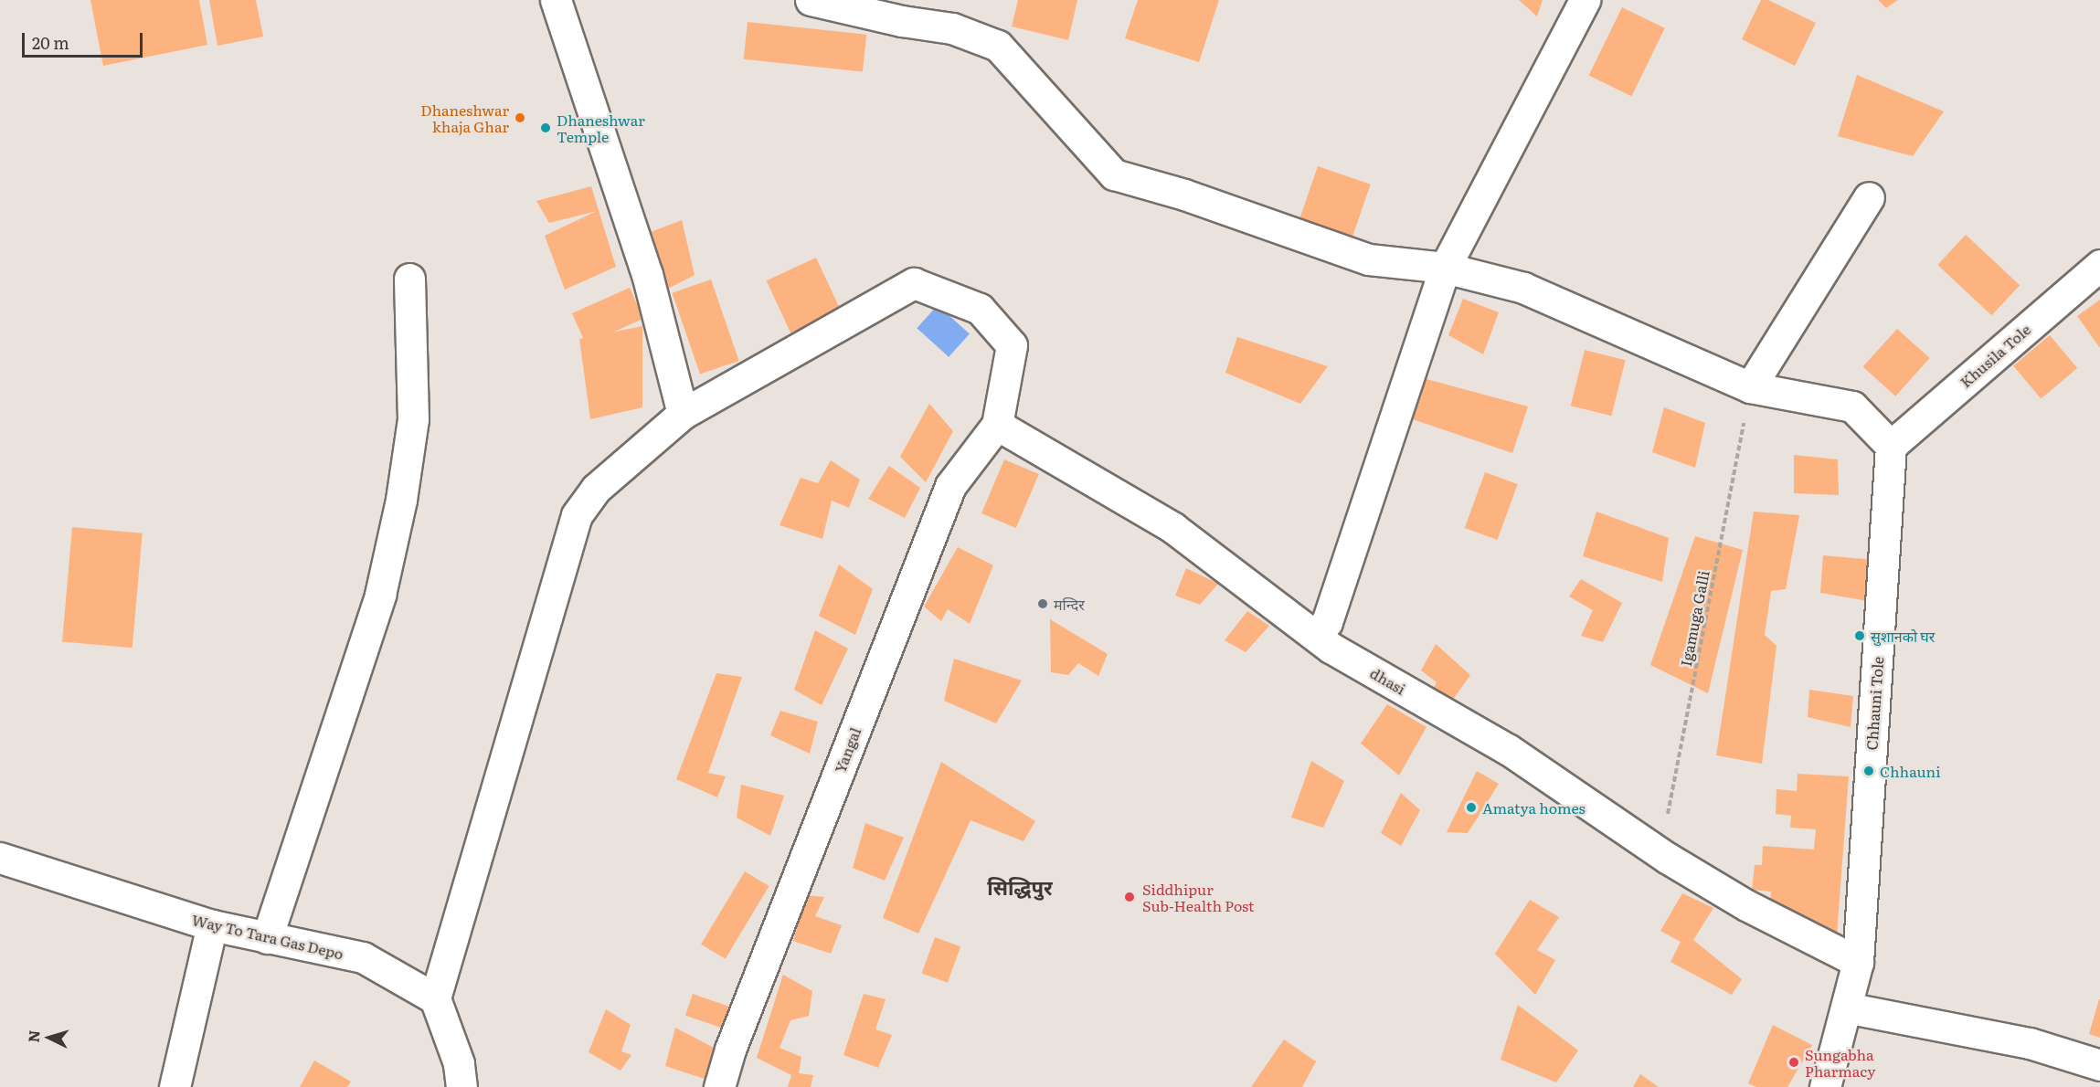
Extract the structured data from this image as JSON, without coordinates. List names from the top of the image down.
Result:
{
  "streets": {
    "street": [
      "Khusila Tole",
      "dhasi",
      "Chhauni Tole",
      "Yangal",
      "Way To Tara Gas Depo"
    ],
    "path": ["Igamuga Galli"]
  },
  "crossings": [
    ["Khusila Tole", "Chhauni Tole"],
    ["Igamuga Galli", "dhasi"],
    ["dhasi", "Chhauni Tole"],
    ["dhasi", "Yangal"]
  ],
  "districts": ["सिद्धिपुर"],
  "places": [
    "Dhaneshwar khaja Ghar",
    "Dhaneshwar Temple",
    "मन्दिर",
    "सुशानको घर",
    "Chhauni",
    "Amatya homes",
    "Siddhipur Sub-Health Post",
    "Sungabha Pharmacy"
  ],
  "scale_bar": "20 m",
  "north": "left"
}
